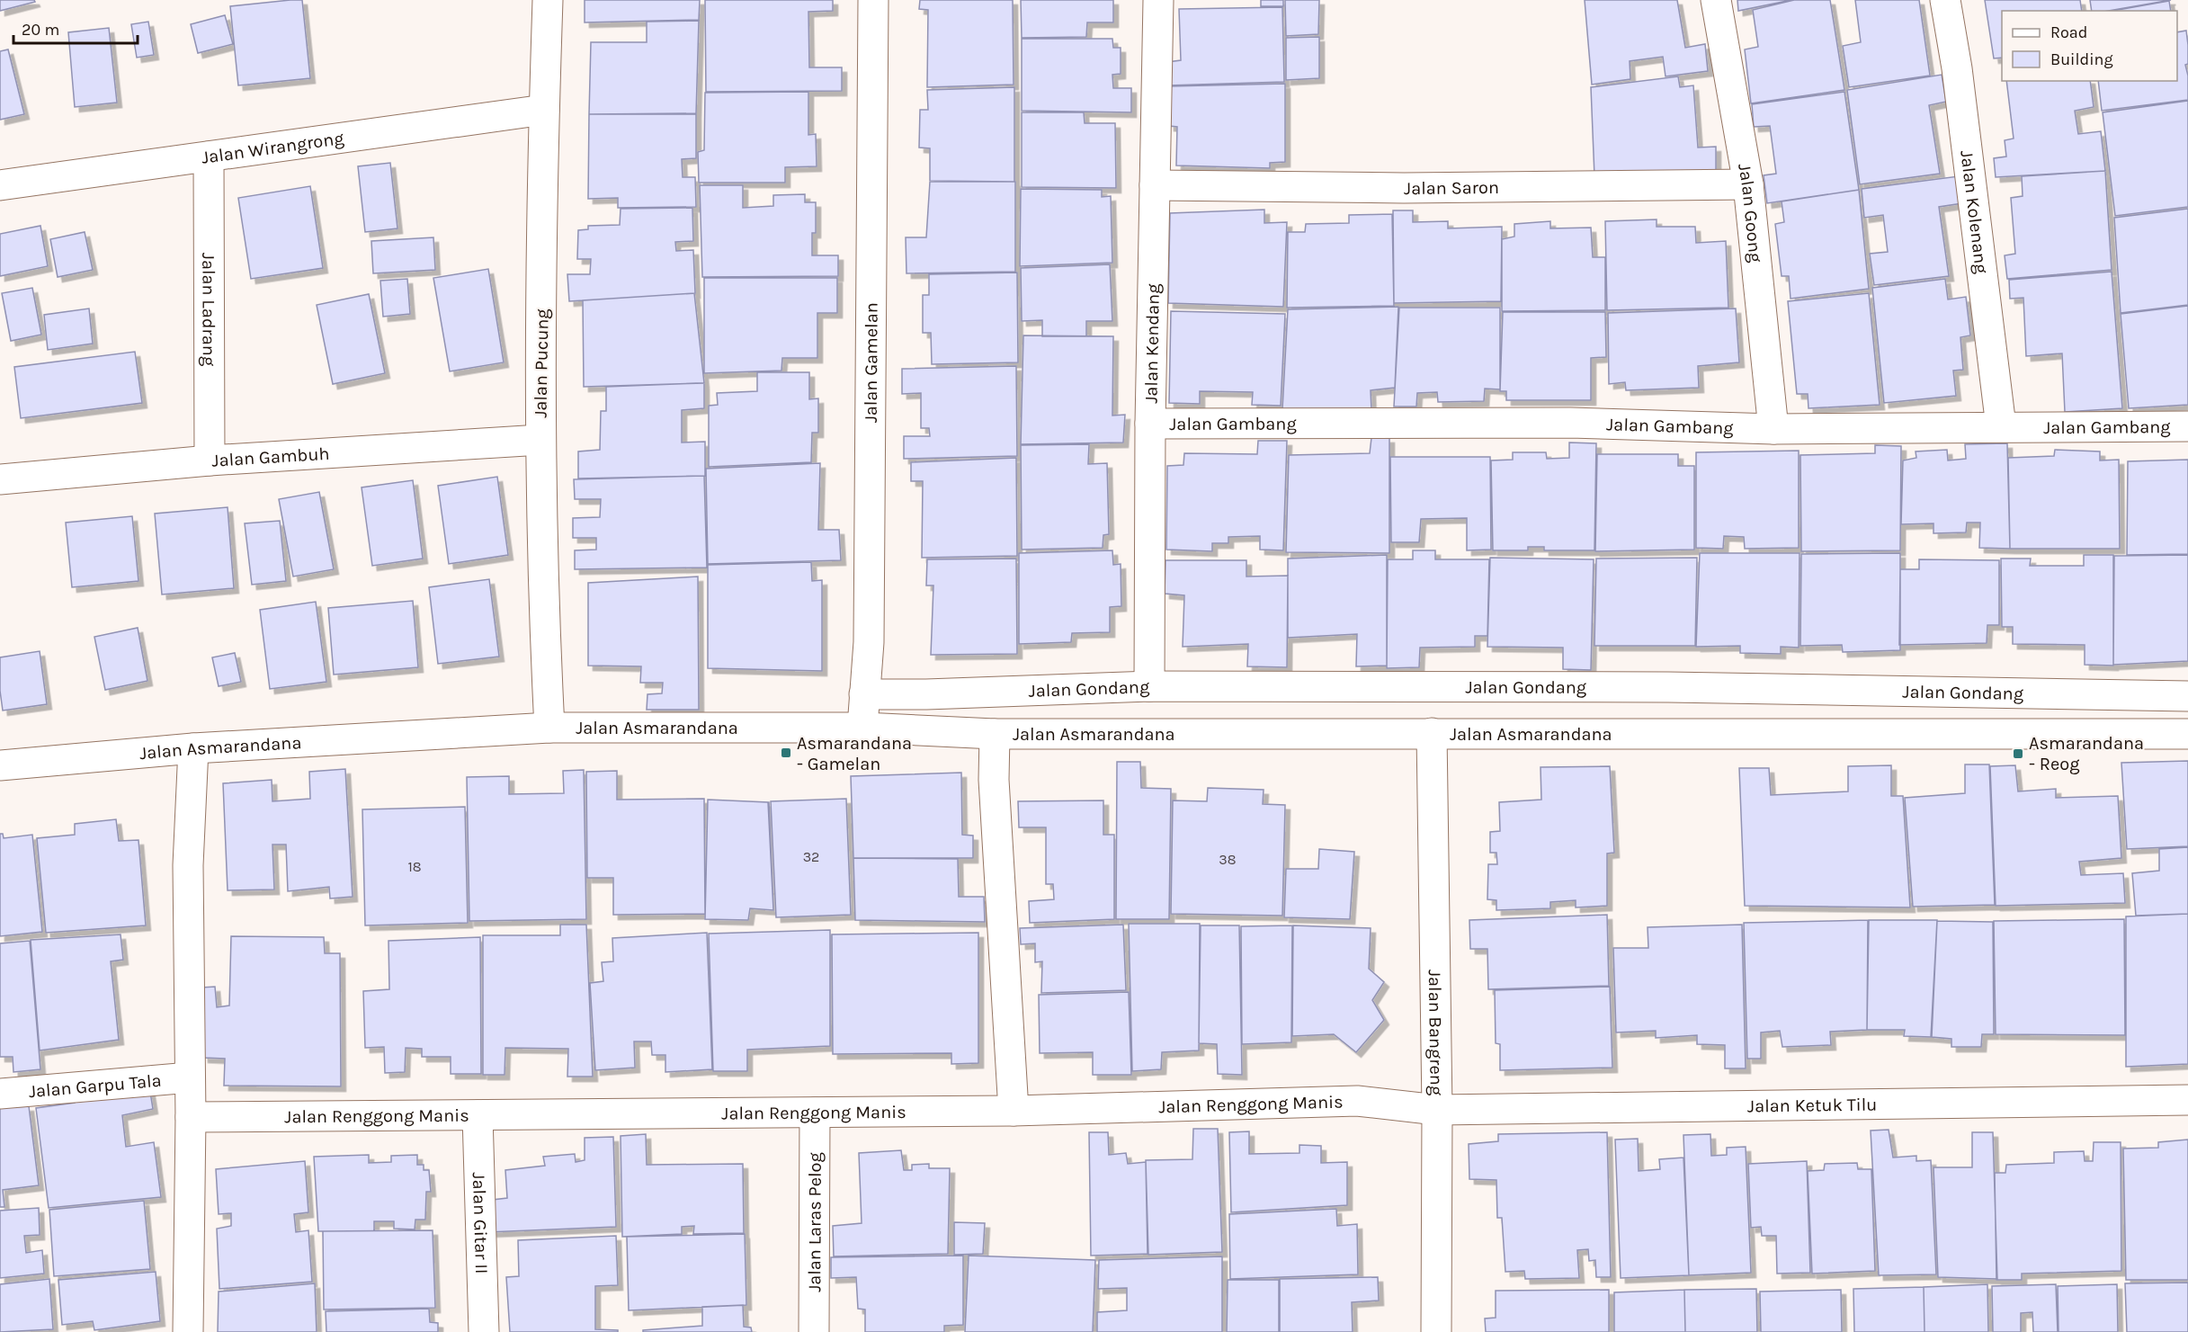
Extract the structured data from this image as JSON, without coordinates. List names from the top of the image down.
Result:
{
  "streets": {
    "street": [
      "Jalan Wirangrong",
      "Jalan Saron",
      "Jalan Kolenang",
      "Jalan Goong",
      "Jalan Ladrang",
      "Jalan Kendang",
      "Jalan Pucung",
      "Jalan Gamelan",
      "Jalan Gambang",
      "Jalan Gambuh",
      "Jalan Gondang",
      "Jalan Asmarandana",
      "Jalan Bangreng",
      "Jalan Garpu Tala",
      "Jalan Renggong Manis",
      "Jalan Ketuk Tilu",
      "Jalan Laras Pelog",
      "Jalan Gitar II"
    ]
  },
  "crossings": [
    ["Jalan Wirangrong", "Jalan Ladrang"],
    ["Jalan Wirangrong", "Jalan Pucung"],
    ["Jalan Saron", "Jalan Goong"],
    ["Jalan Saron", "Jalan Kendang"],
    ["Jalan Kolenang", "Jalan Gambang"],
    ["Jalan Goong", "Jalan Gambang"],
    ["Jalan Ladrang", "Jalan Gambuh"],
    ["Jalan Kendang", "Jalan Gambang"],
    ["Jalan Kendang", "Jalan Gondang"],
    ["Jalan Pucung", "Jalan Gambuh"],
    ["Jalan Pucung", "Jalan Asmarandana"],
    ["Jalan Gamelan", "Jalan Gondang"],
    ["Jalan Gamelan", "Jalan Asmarandana"],
    ["Jalan Asmarandana", "Jalan Bangreng"],
    ["Jalan Bangreng", "Jalan Renggong Manis"],
    ["Jalan Bangreng", "Jalan Ketuk Tilu"],
    ["Jalan Renggong Manis", "Jalan Ketuk Tilu"],
    ["Jalan Renggong Manis", "Jalan Laras Pelog"],
    ["Jalan Renggong Manis", "Jalan Gitar II"]
  ],
  "places": {
    "transit": ["Asmarandana - Gamelan", "Asmarandana - Reog"]
  },
  "house_numbers": ["32", "38", "18"],
  "legend": ["Road", "Building"],
  "scale_bar": "20 m"
}
